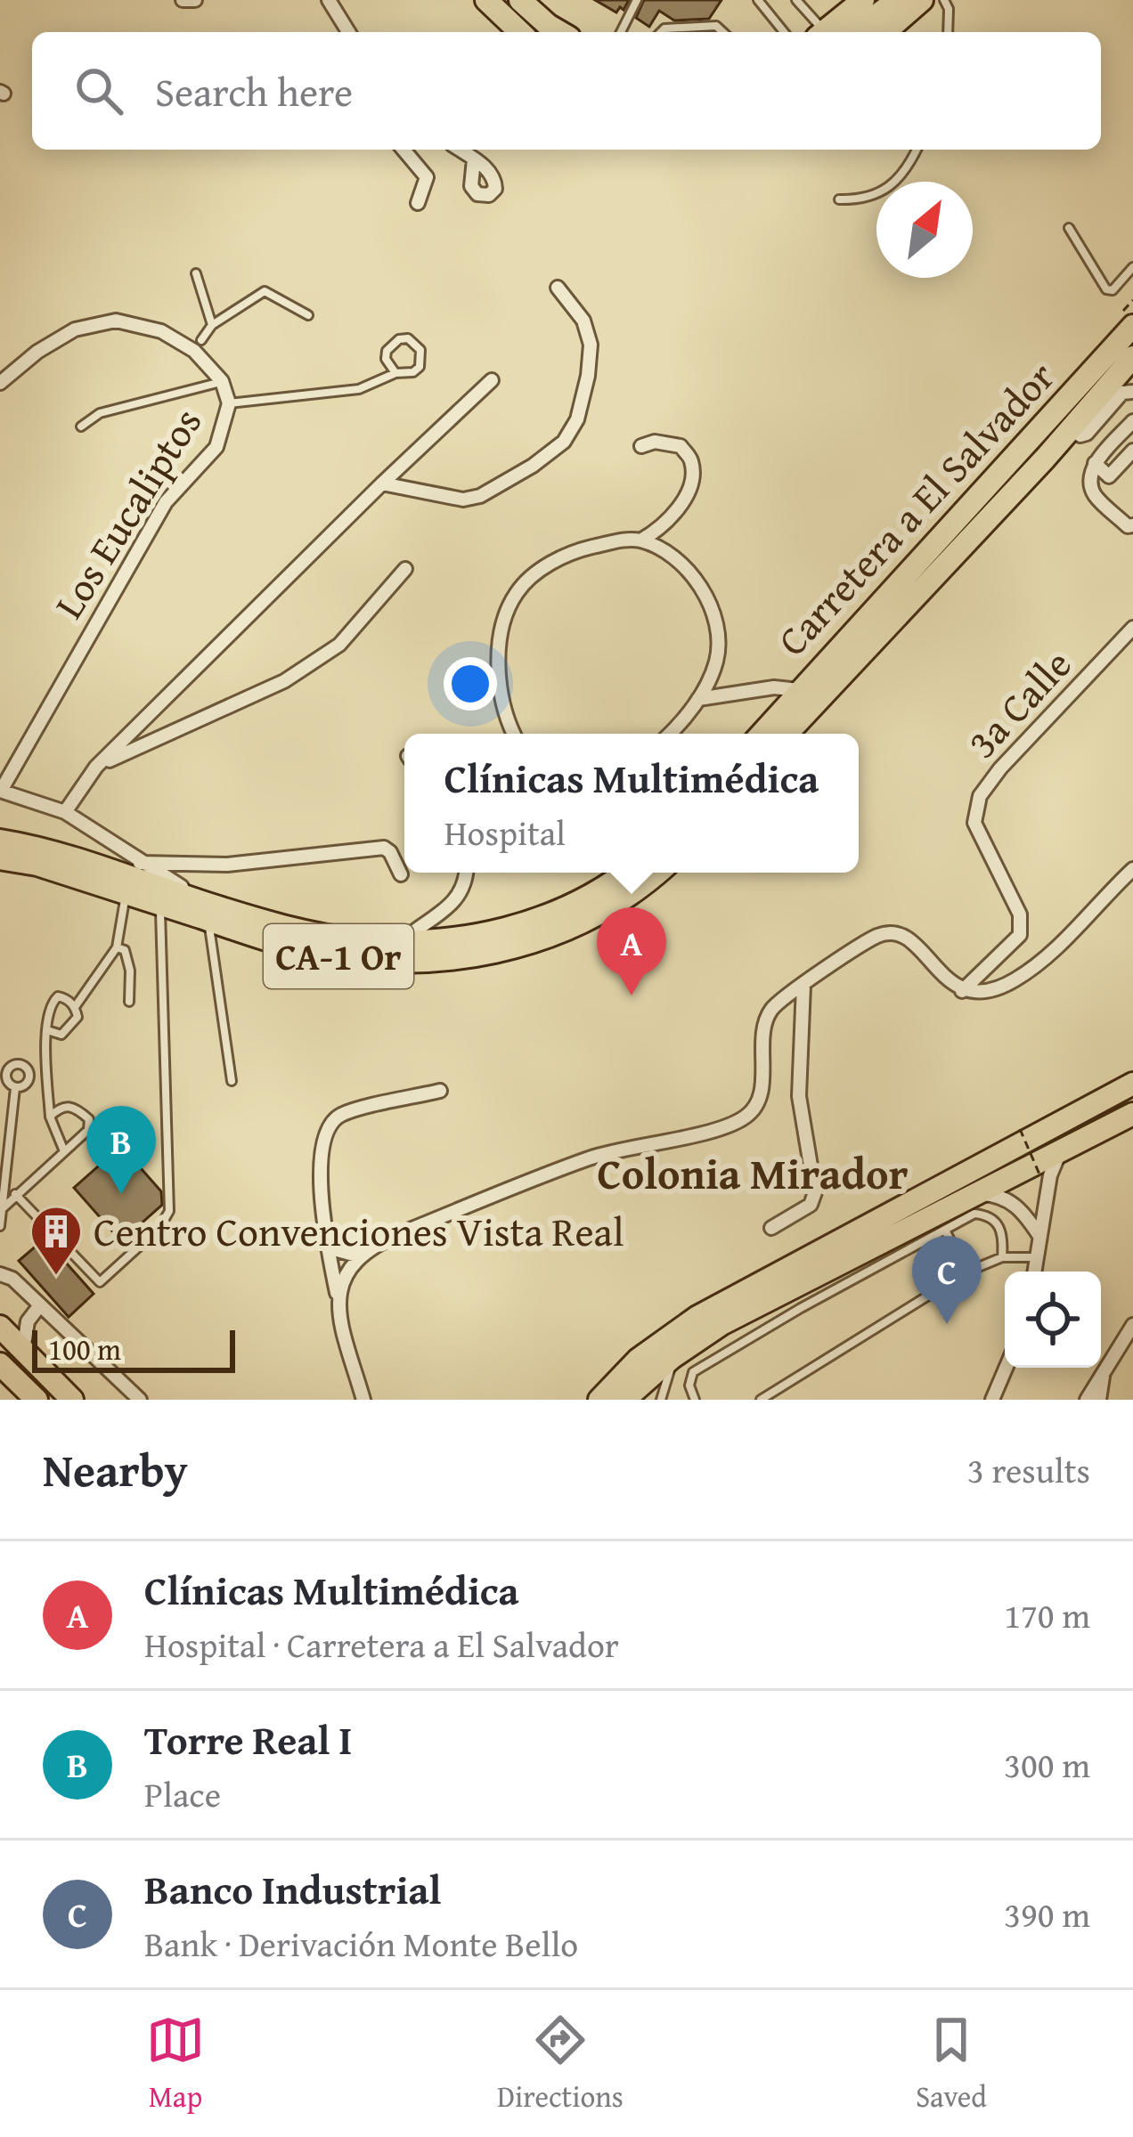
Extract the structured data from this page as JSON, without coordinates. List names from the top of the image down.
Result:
{
  "streets": {
    "highway": ["Carretera a El Salvador", "CA-1 Or"],
    "street": ["Los Eucaliptos", "3a Calle"]
  },
  "districts": ["Colonia Mirador"],
  "places": {
    "building": ["Centro Convenciones Vista Real"]
  },
  "scale_bar": "100 m",
  "north": "top right",
  "page": {
    "search": "Search here",
    "popup": ["Clínicas Multimédica", "Hospital"],
    "pins": ["A", "B", "C"],
    "scale": "100 m",
    "heading": ["Nearby", "3 results"],
    "list": [
      {
        "mark": "A",
        "name": "Clínicas Multimédica",
        "note": "Hospital · Carretera a El Salvador",
        "value": "170 m"
      },
      {
        "mark": "B",
        "name": "Torre Real I",
        "note": "Place",
        "value": "300 m"
      },
      {
        "mark": "C",
        "name": "Banco Industrial",
        "note": "Bank · Derivación Monte Bello",
        "value": "390 m"
      }
    ],
    "nav": ["Map", "Directions", "Saved"]
  }
}
